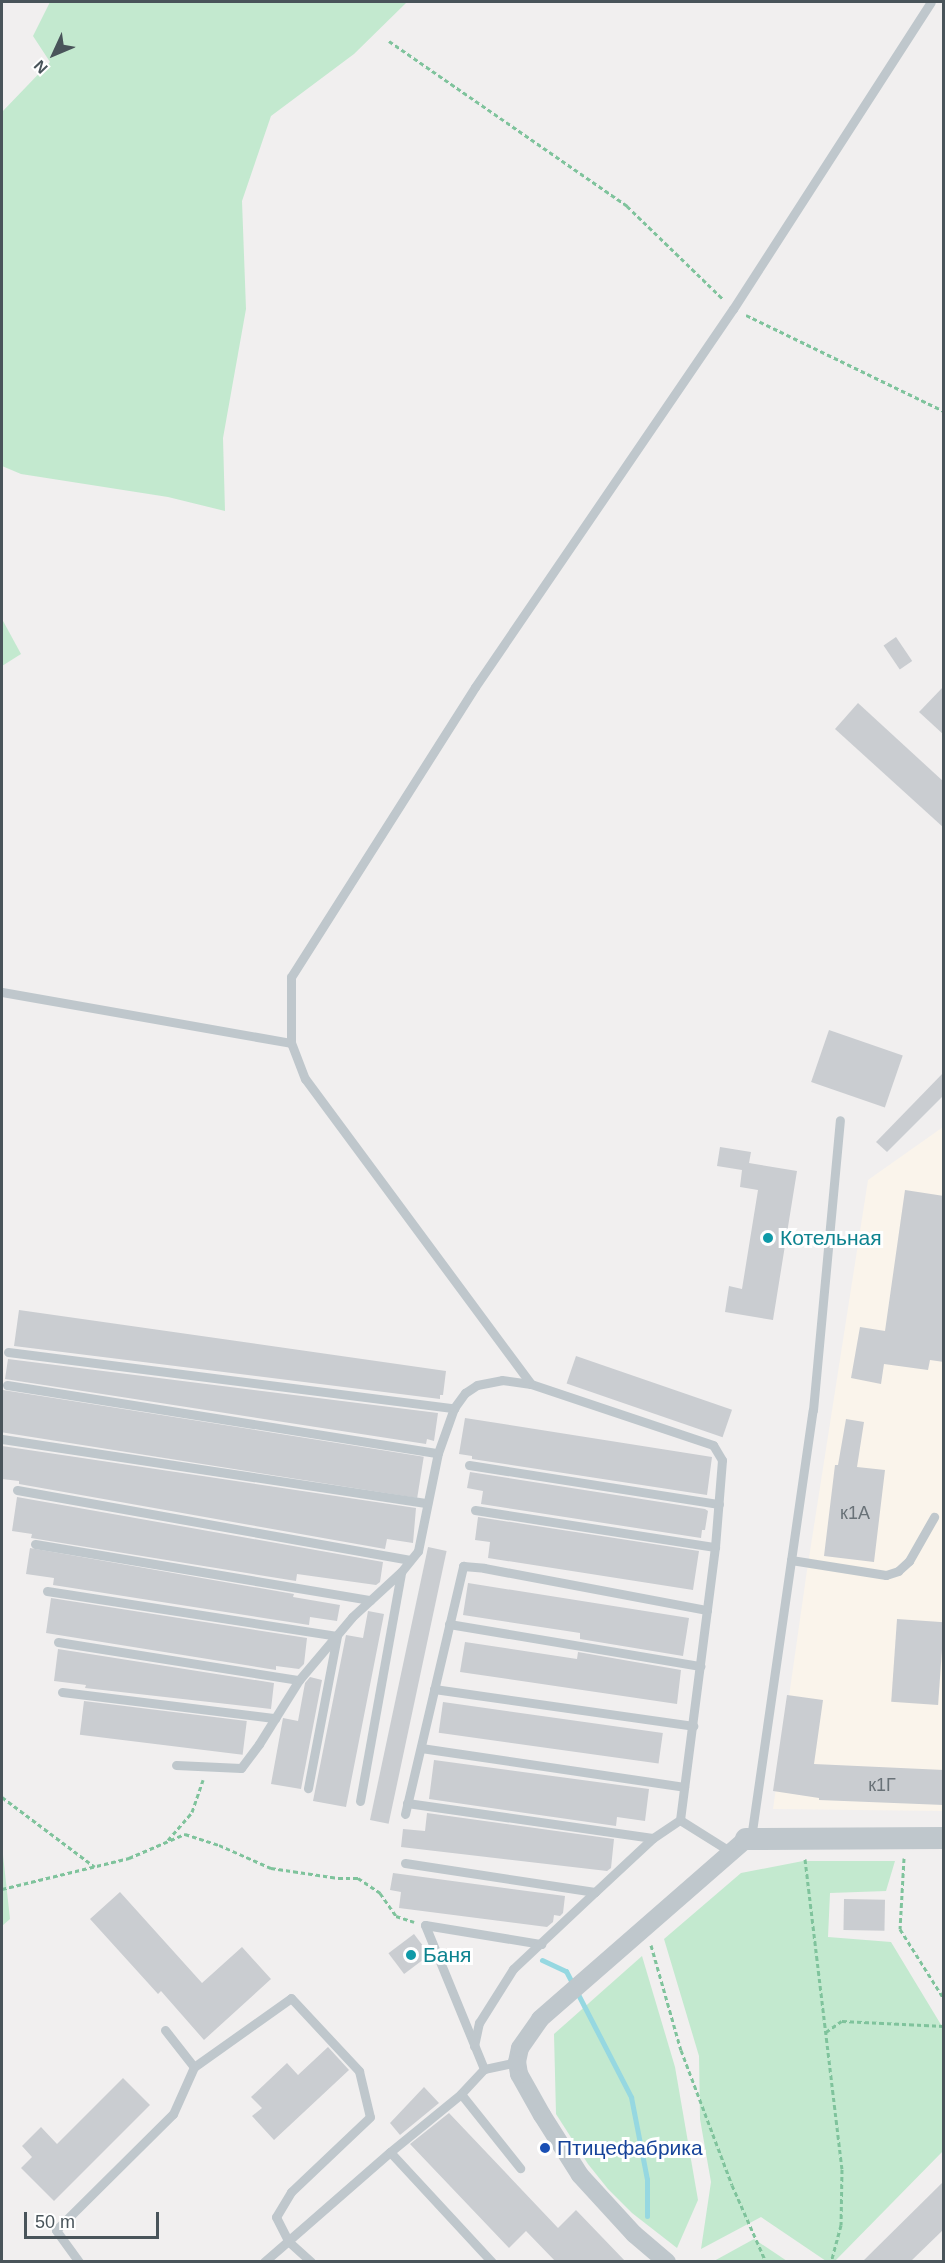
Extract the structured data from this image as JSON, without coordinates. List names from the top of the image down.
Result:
{
  "places": ["Котельная", "Баня", "Птицефабрика"],
  "house_numbers": ["к1А", "к1Г"],
  "scale_bar": "50 m",
  "north": "bottom left"
}
